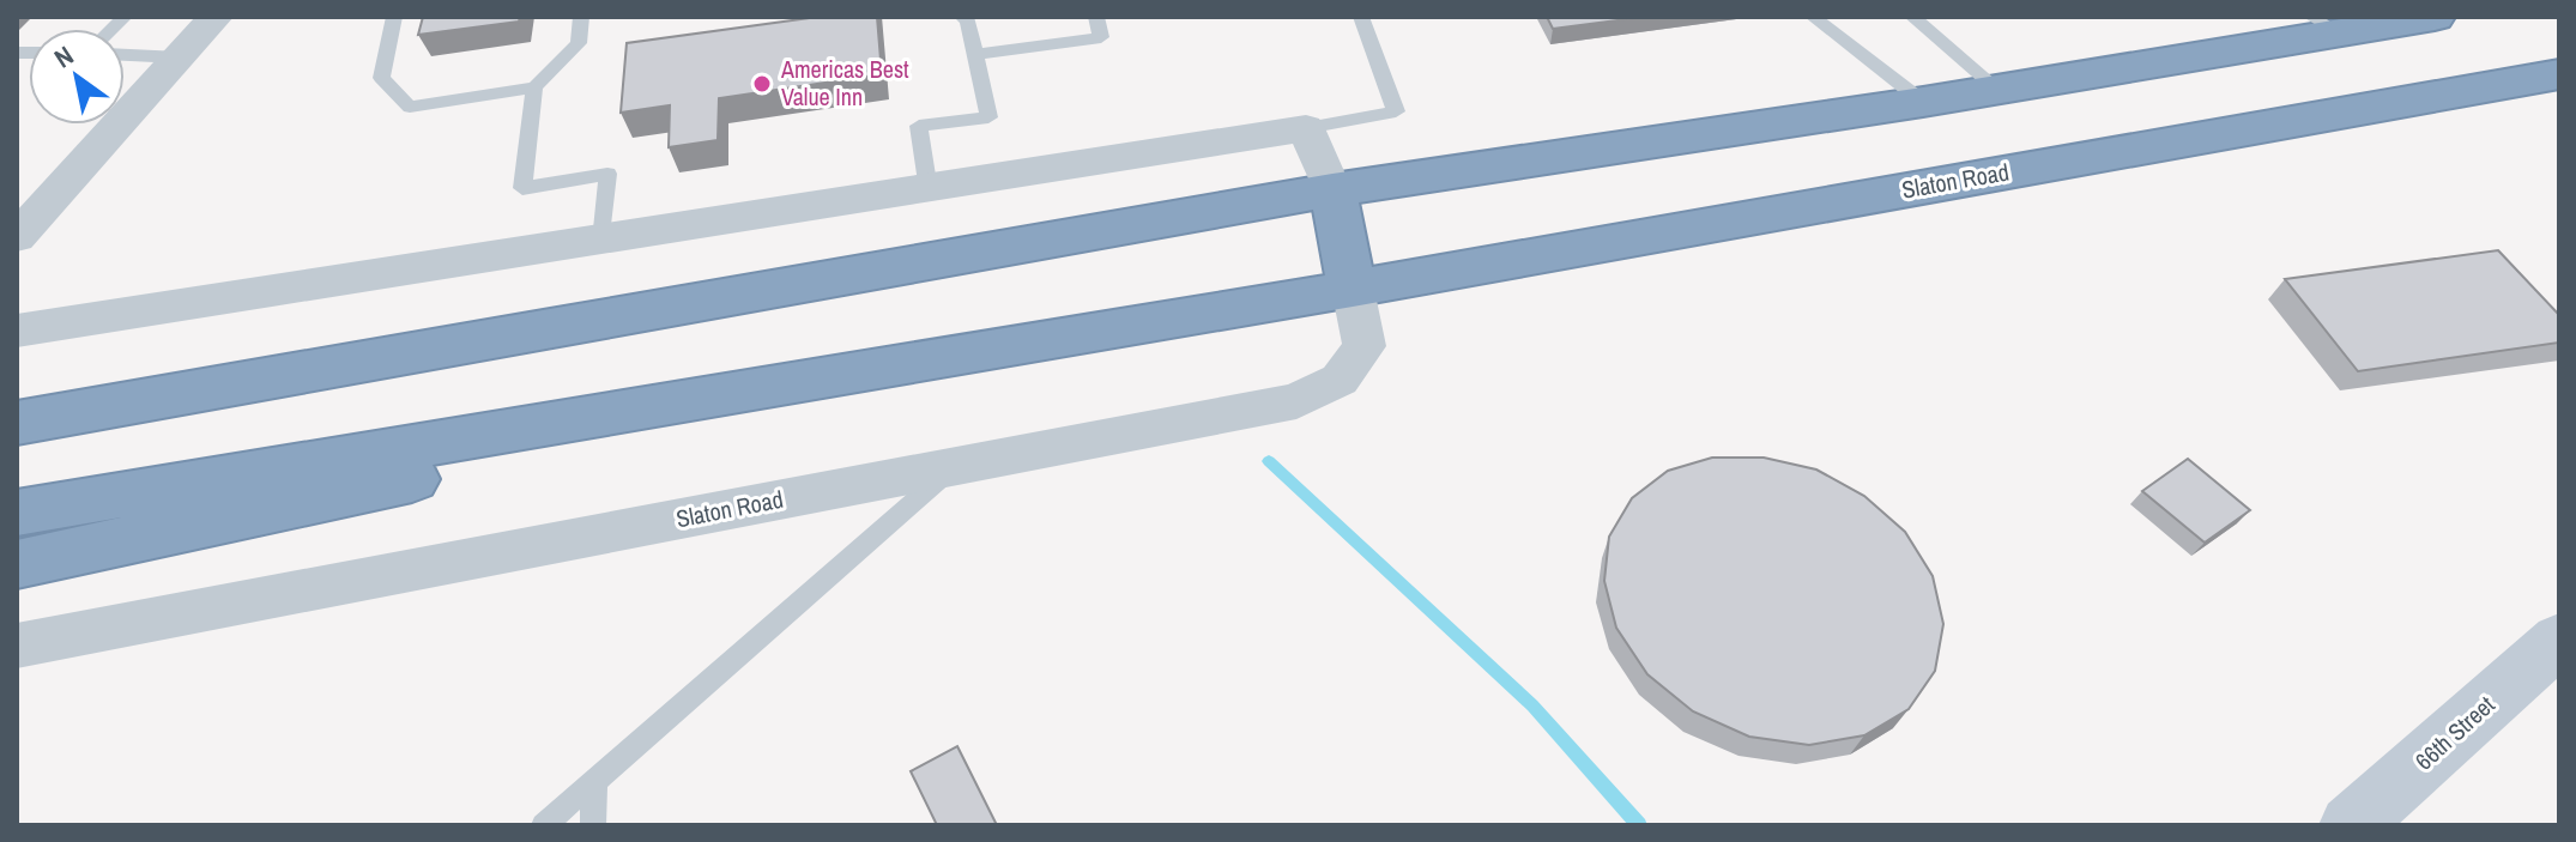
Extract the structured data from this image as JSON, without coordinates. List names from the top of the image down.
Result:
{
  "streets": {
    "highway": ["Slaton Road"],
    "street": ["66th Street"]
  },
  "places": ["Americas Best Value Inn"],
  "north": "top left"
}
